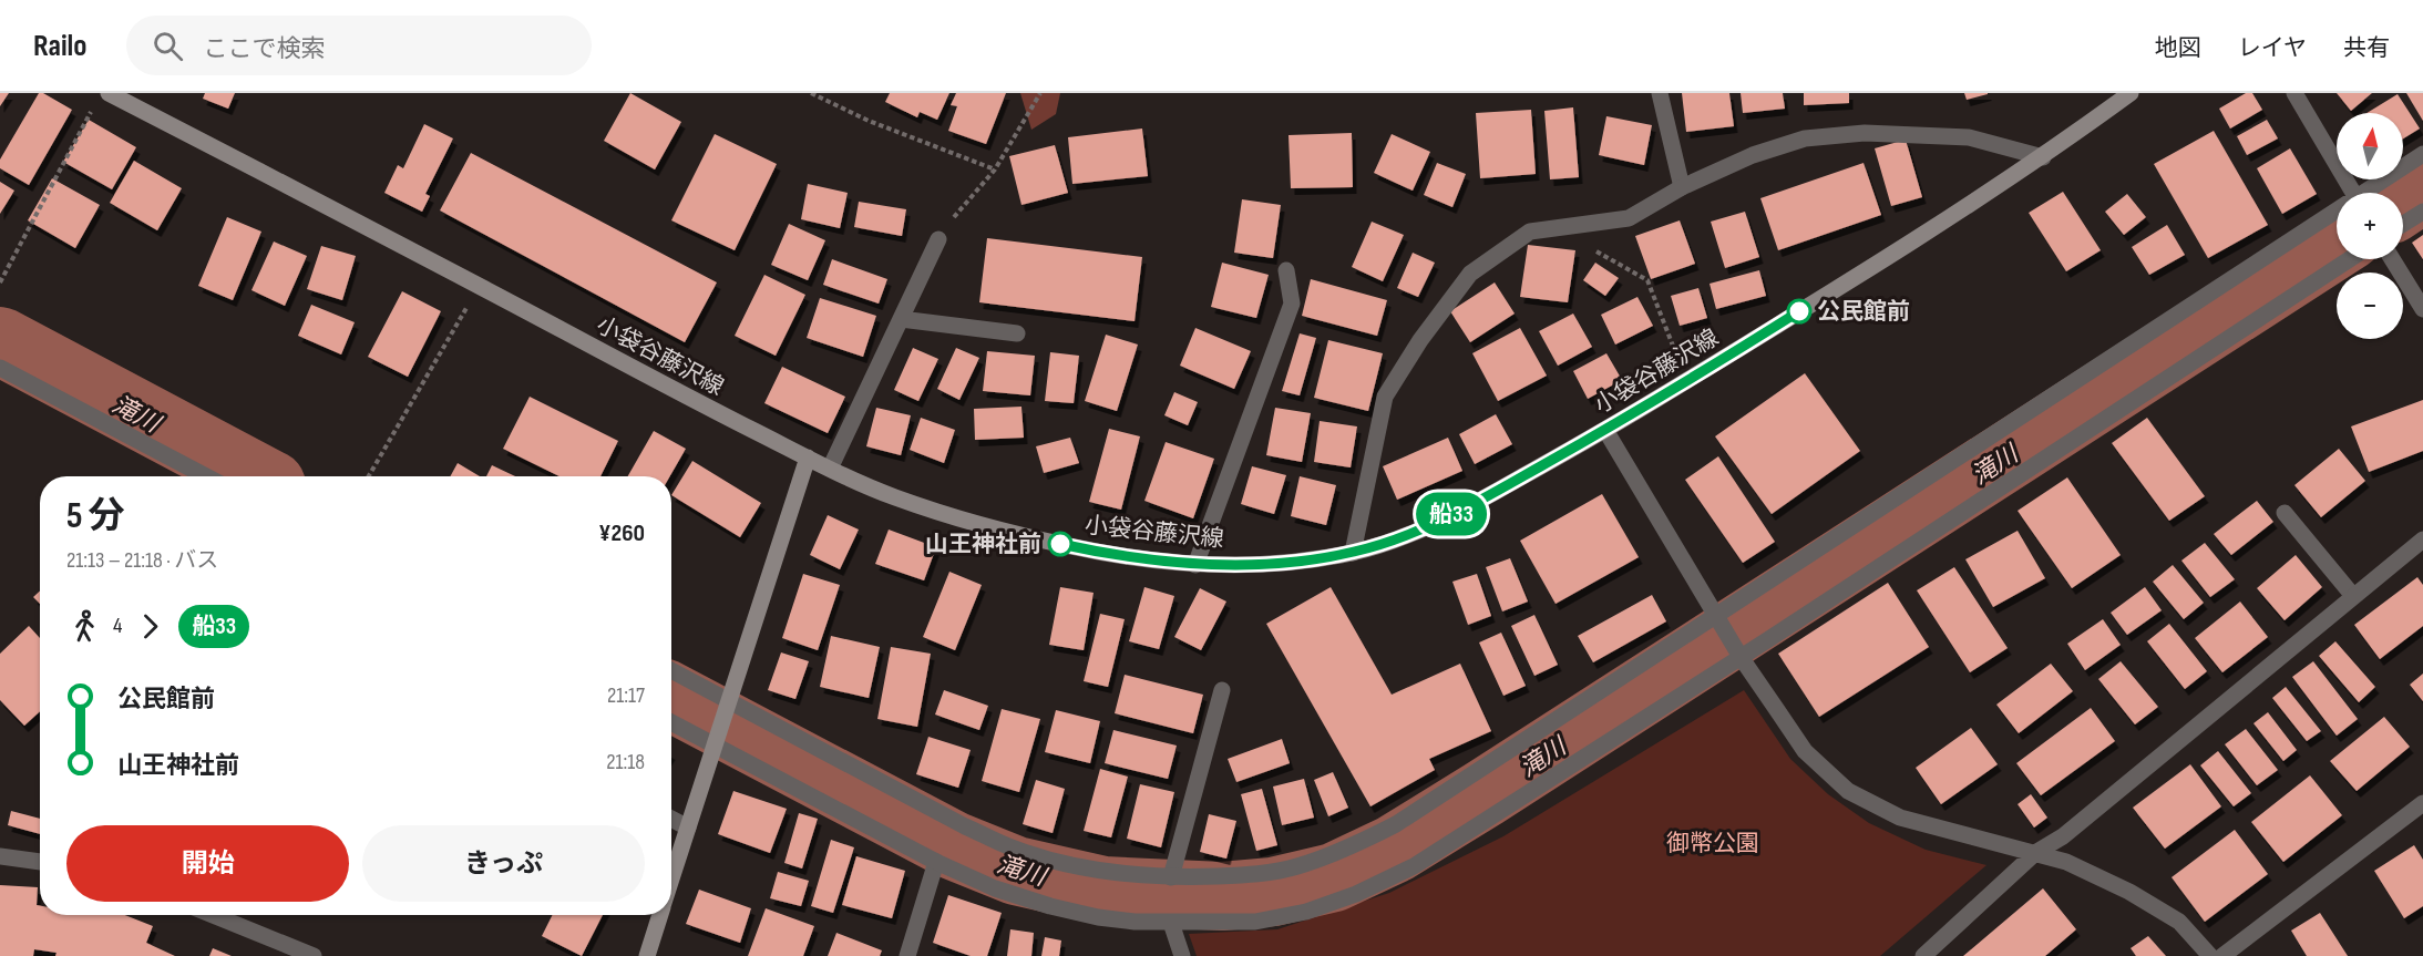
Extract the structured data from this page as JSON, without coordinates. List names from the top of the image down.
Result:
{
  "streets": {
    "main road": ["小袋谷藤沢線"]
  },
  "water": ["滝川"],
  "parks": ["御幣公園"],
  "places": ["公民館前", "山王神社前"],
  "lines": ["bus line 船33"],
  "north": "top",
  "page": {
    "header": "Railo",
    "search": "ここで検索",
    "nav": ["地図", "レイヤ", "共有"],
    "on_map": "船33",
    "map_buttons": ["+", "−"],
    "heading": ["5 分", "21:13 – 21:18 · バス", "¥260"],
    "legs": ["4", "船33"],
    "list": [
      {
        "name": "公民館前",
        "value": "21:17"
      },
      {
        "name": "山王神社前",
        "value": "21:18"
      }
    ],
    "buttons": ["開始", "きっぷ"]
  }
}
